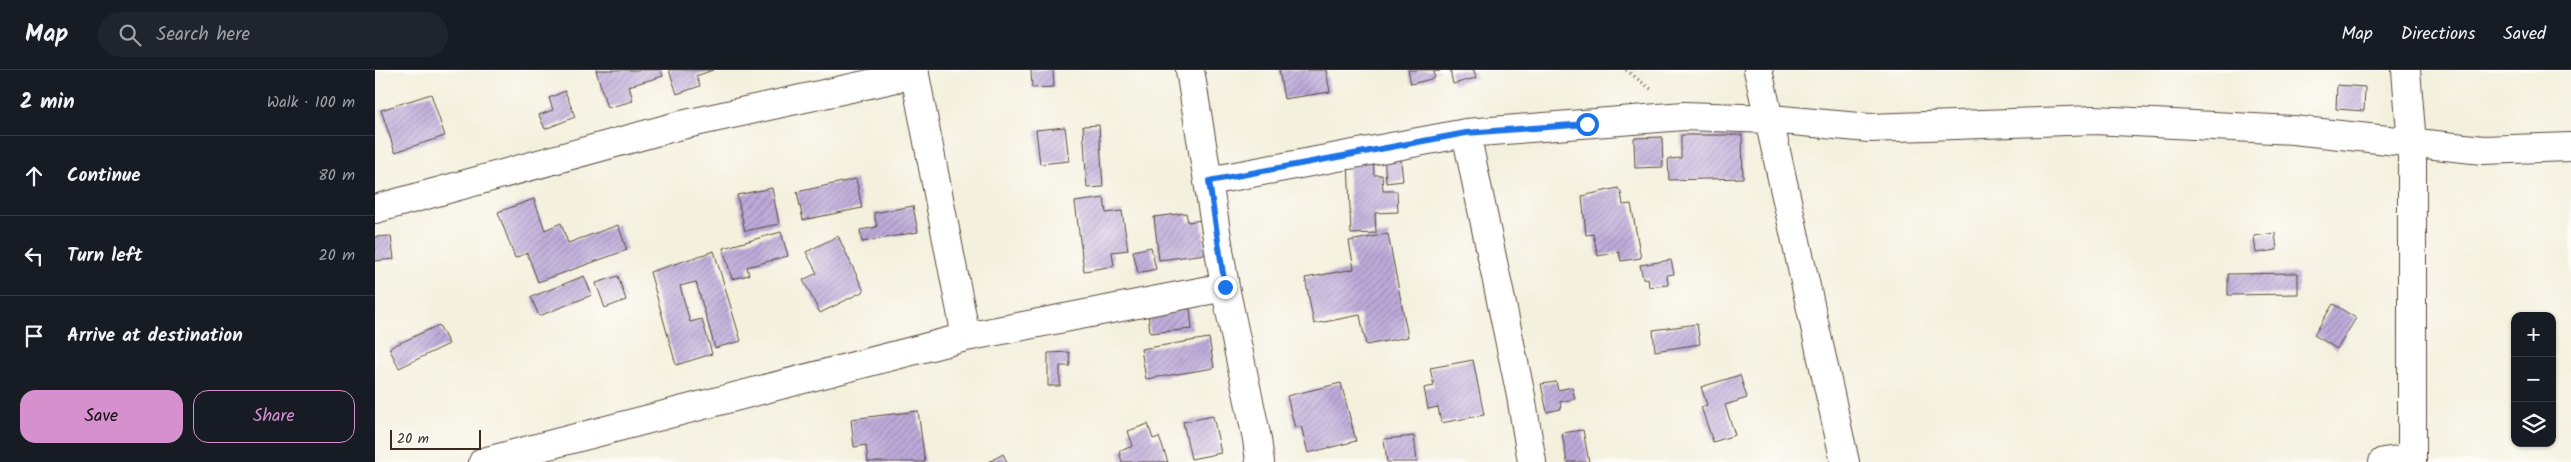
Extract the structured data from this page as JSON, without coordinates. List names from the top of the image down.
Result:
{
  "scale_bar": "20 m",
  "page": {
    "header": "Map",
    "search": "Search here",
    "nav": ["Map", "Directions", "Saved"],
    "heading": ["2 min", "Walk · 100 m"],
    "list": [
      ["Continue", "80 m"],
      ["Turn left", "20 m"],
      "Arrive at destination"
    ],
    "map_buttons": ["+", "−"],
    "buttons": ["Save", "Share"],
    "scale": "20 m"
  }
}
